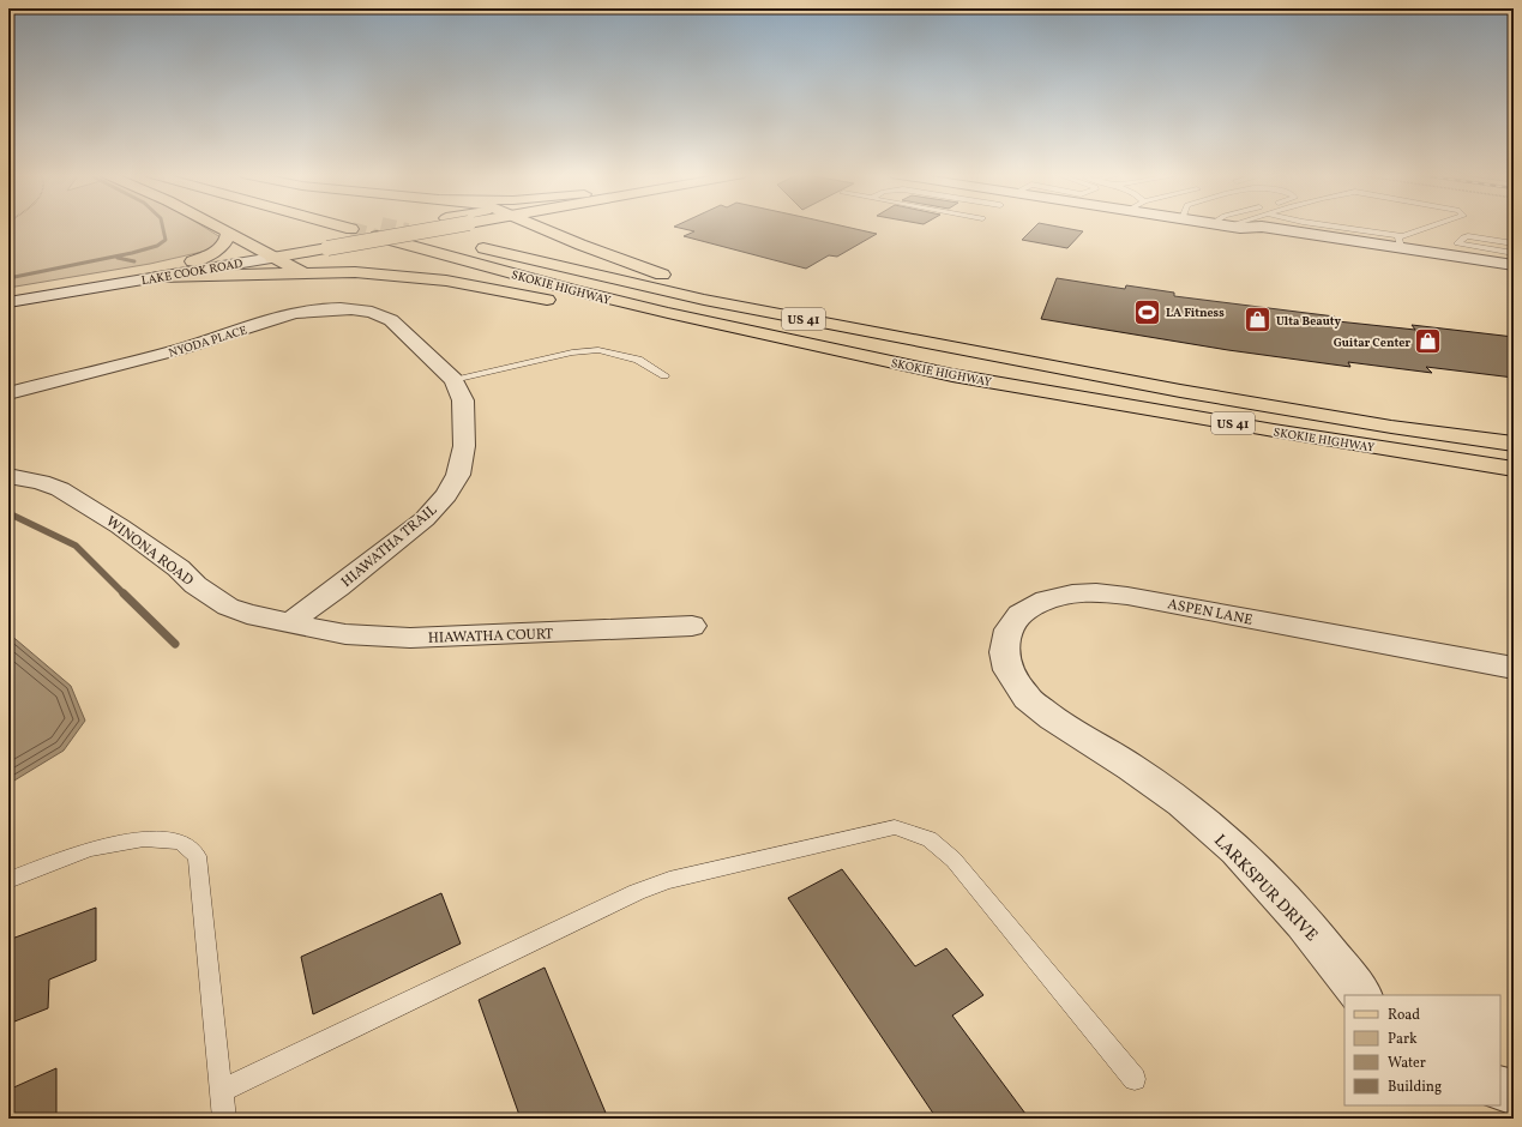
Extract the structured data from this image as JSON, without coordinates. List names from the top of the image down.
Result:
{
  "streets": {
    "main road": ["LAKE COOK ROAD", "SKOKIE HIGHWAY", "US 41"],
    "street": [
      "NYODA PLACE",
      "HIAWATHA TRAIL",
      "WINONA ROAD",
      "ASPEN LANE",
      "HIAWATHA COURT",
      "LARKSPUR DRIVE"
    ]
  },
  "crossings": [
    ["NYODA PLACE", "HIAWATHA TRAIL"],
    ["HIAWATHA TRAIL", "WINONA ROAD"],
    ["HIAWATHA TRAIL", "HIAWATHA COURT"],
    ["WINONA ROAD", "HIAWATHA COURT"],
    ["ASPEN LANE", "LARKSPUR DRIVE"]
  ],
  "places": {
    "sports": ["LA Fitness"],
    "shop": ["Ulta Beauty", "Guitar Center"]
  },
  "legend": [
    "Road",
    "Park",
    "Water",
    "Building"
  ]
}
